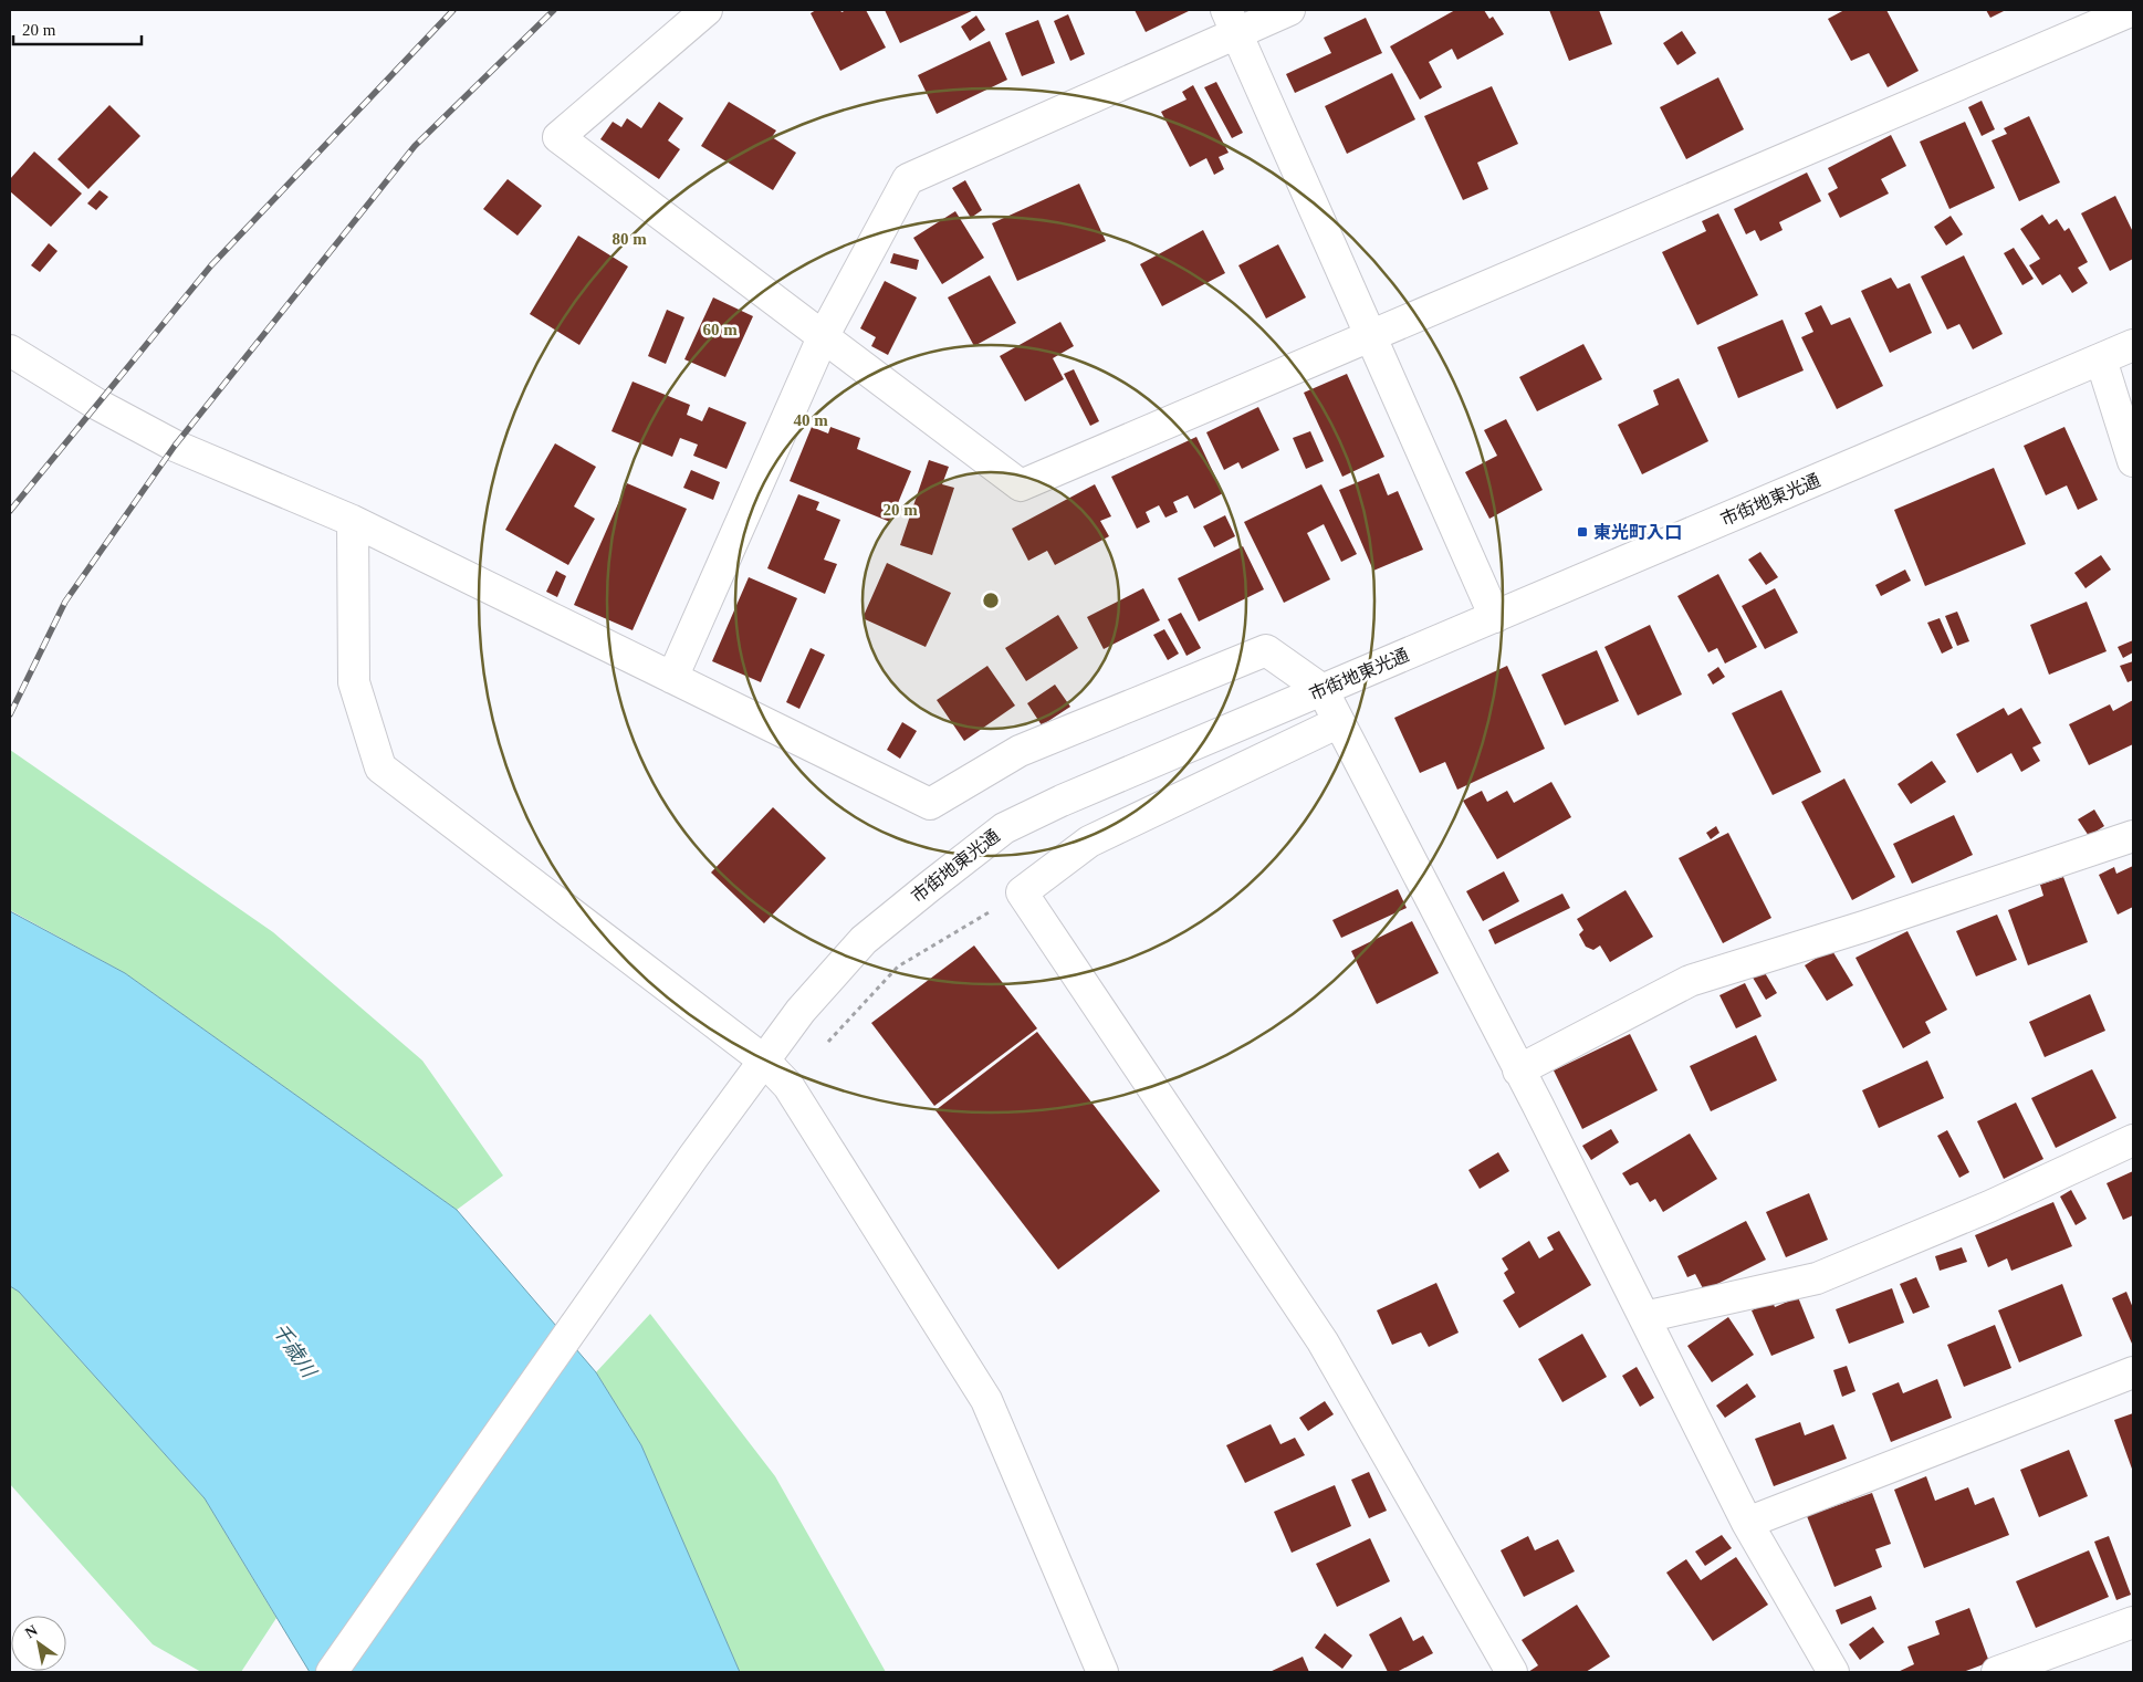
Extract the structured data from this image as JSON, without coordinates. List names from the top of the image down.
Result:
{
  "streets": {
    "street": ["市街地東光通"]
  },
  "water": ["千歳川"],
  "places": {
    "transit": ["東光町入口"]
  },
  "scale_bar": "20 m",
  "north": "top left",
  "rings": [
    "80 m",
    "60 m",
    "40 m",
    "20 m"
  ]
}
